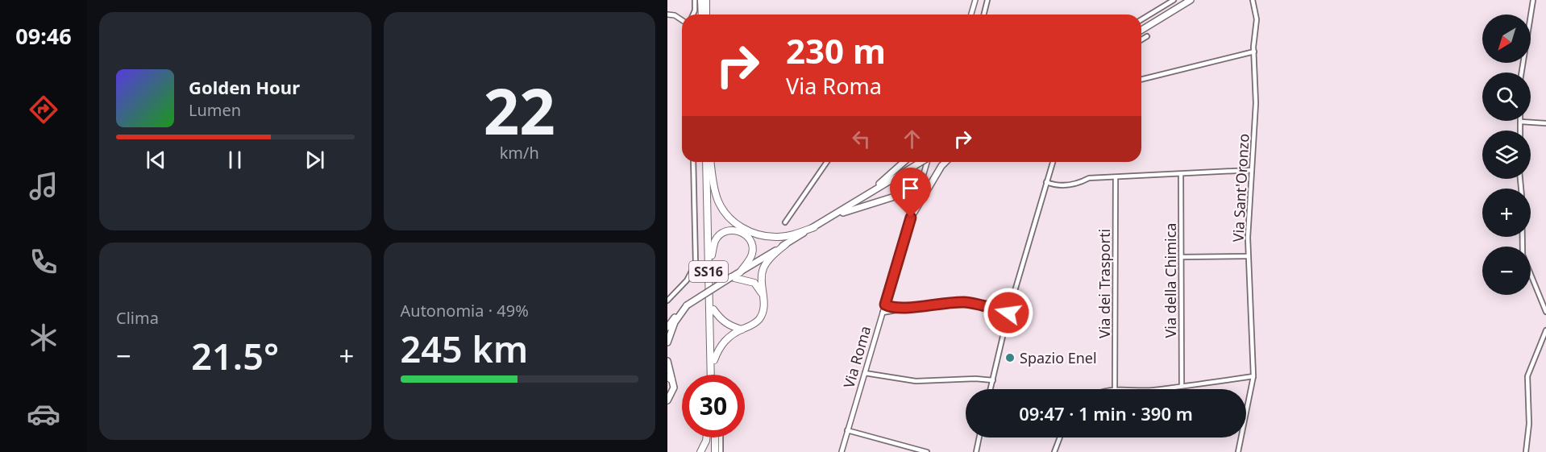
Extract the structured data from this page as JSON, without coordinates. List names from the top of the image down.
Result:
{
  "streets": {
    "highway": ["SS16"],
    "street": [
      "Via Sant'Oronzo",
      "Via della Chimica",
      "Via dei Trasporti",
      "Via Roma"
    ]
  },
  "places": ["Spazio Enel"],
  "north": "bottom left",
  "page": {
    "tabs": "09:46",
    "tile": [
      ["22", "km/h"],
      "Clima",
      ["Autonomia · 49%", "245 km"]
    ],
    "map_buttons": ["+", "−"],
    "turn": ["230 m", "Via Roma"],
    "song": ["Golden Hour", "Lumen"],
    "heat": ["−", "21.5°", "+"],
    "limit": "30",
    "trip": "09:47 · 1 min · 390 m"
  }
}
